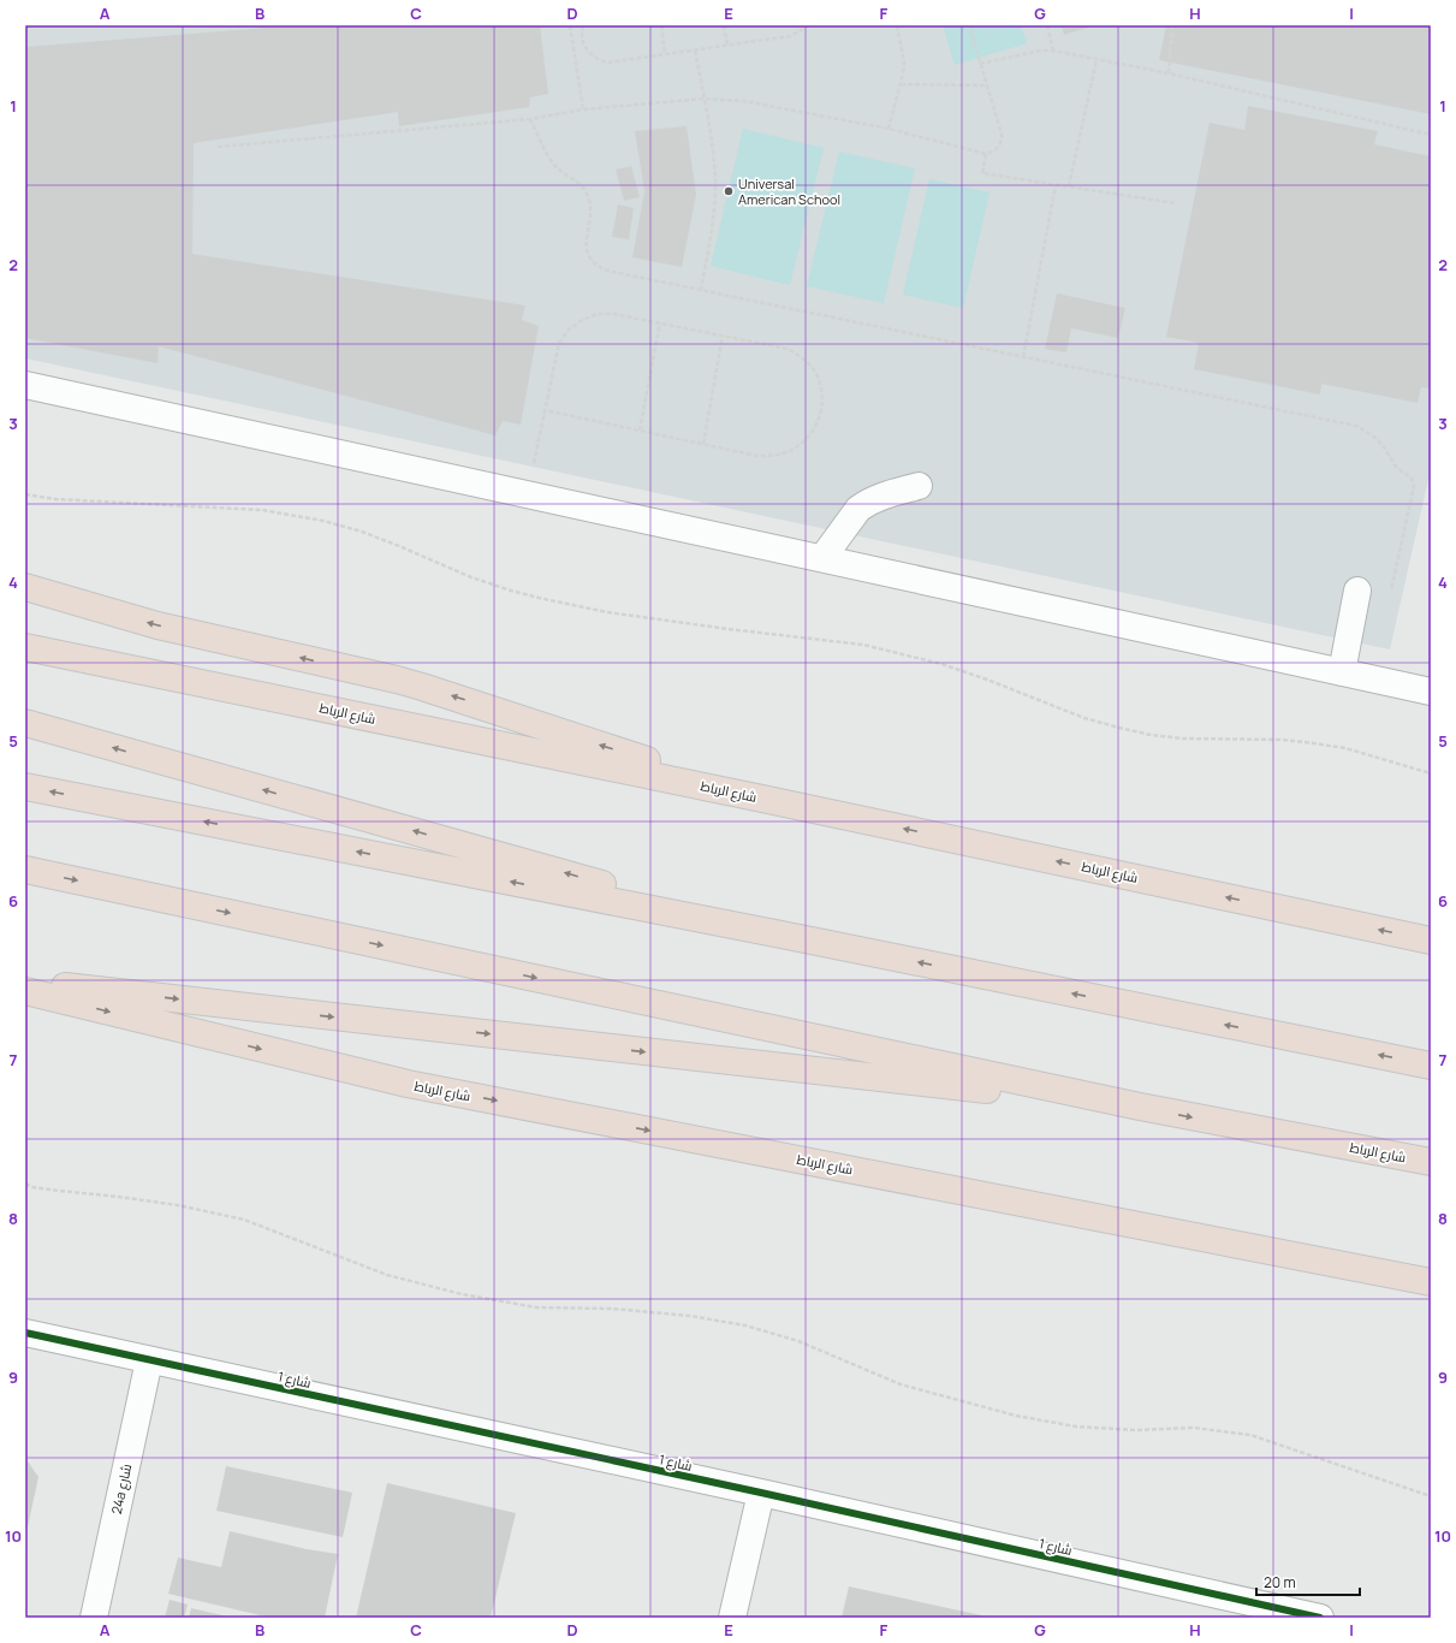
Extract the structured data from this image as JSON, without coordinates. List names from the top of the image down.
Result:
{
  "streets": {
    "highway": ["شارع الرباط"],
    "street": ["شارع 1", "24a شارع"]
  },
  "crossings": [
    ["شارع 1", "24a شارع"]
  ],
  "places": ["Universal American School"],
  "scale_bar": "20 m",
  "grid": {
    "columns": [
      "A",
      "B",
      "C",
      "D",
      "E",
      "F",
      "G",
      "H",
      "I"
    ],
    "rows": [
      "1",
      "2",
      "3",
      "4",
      "5",
      "6",
      "7",
      "8",
      "9",
      "10"
    ]
  }
}
